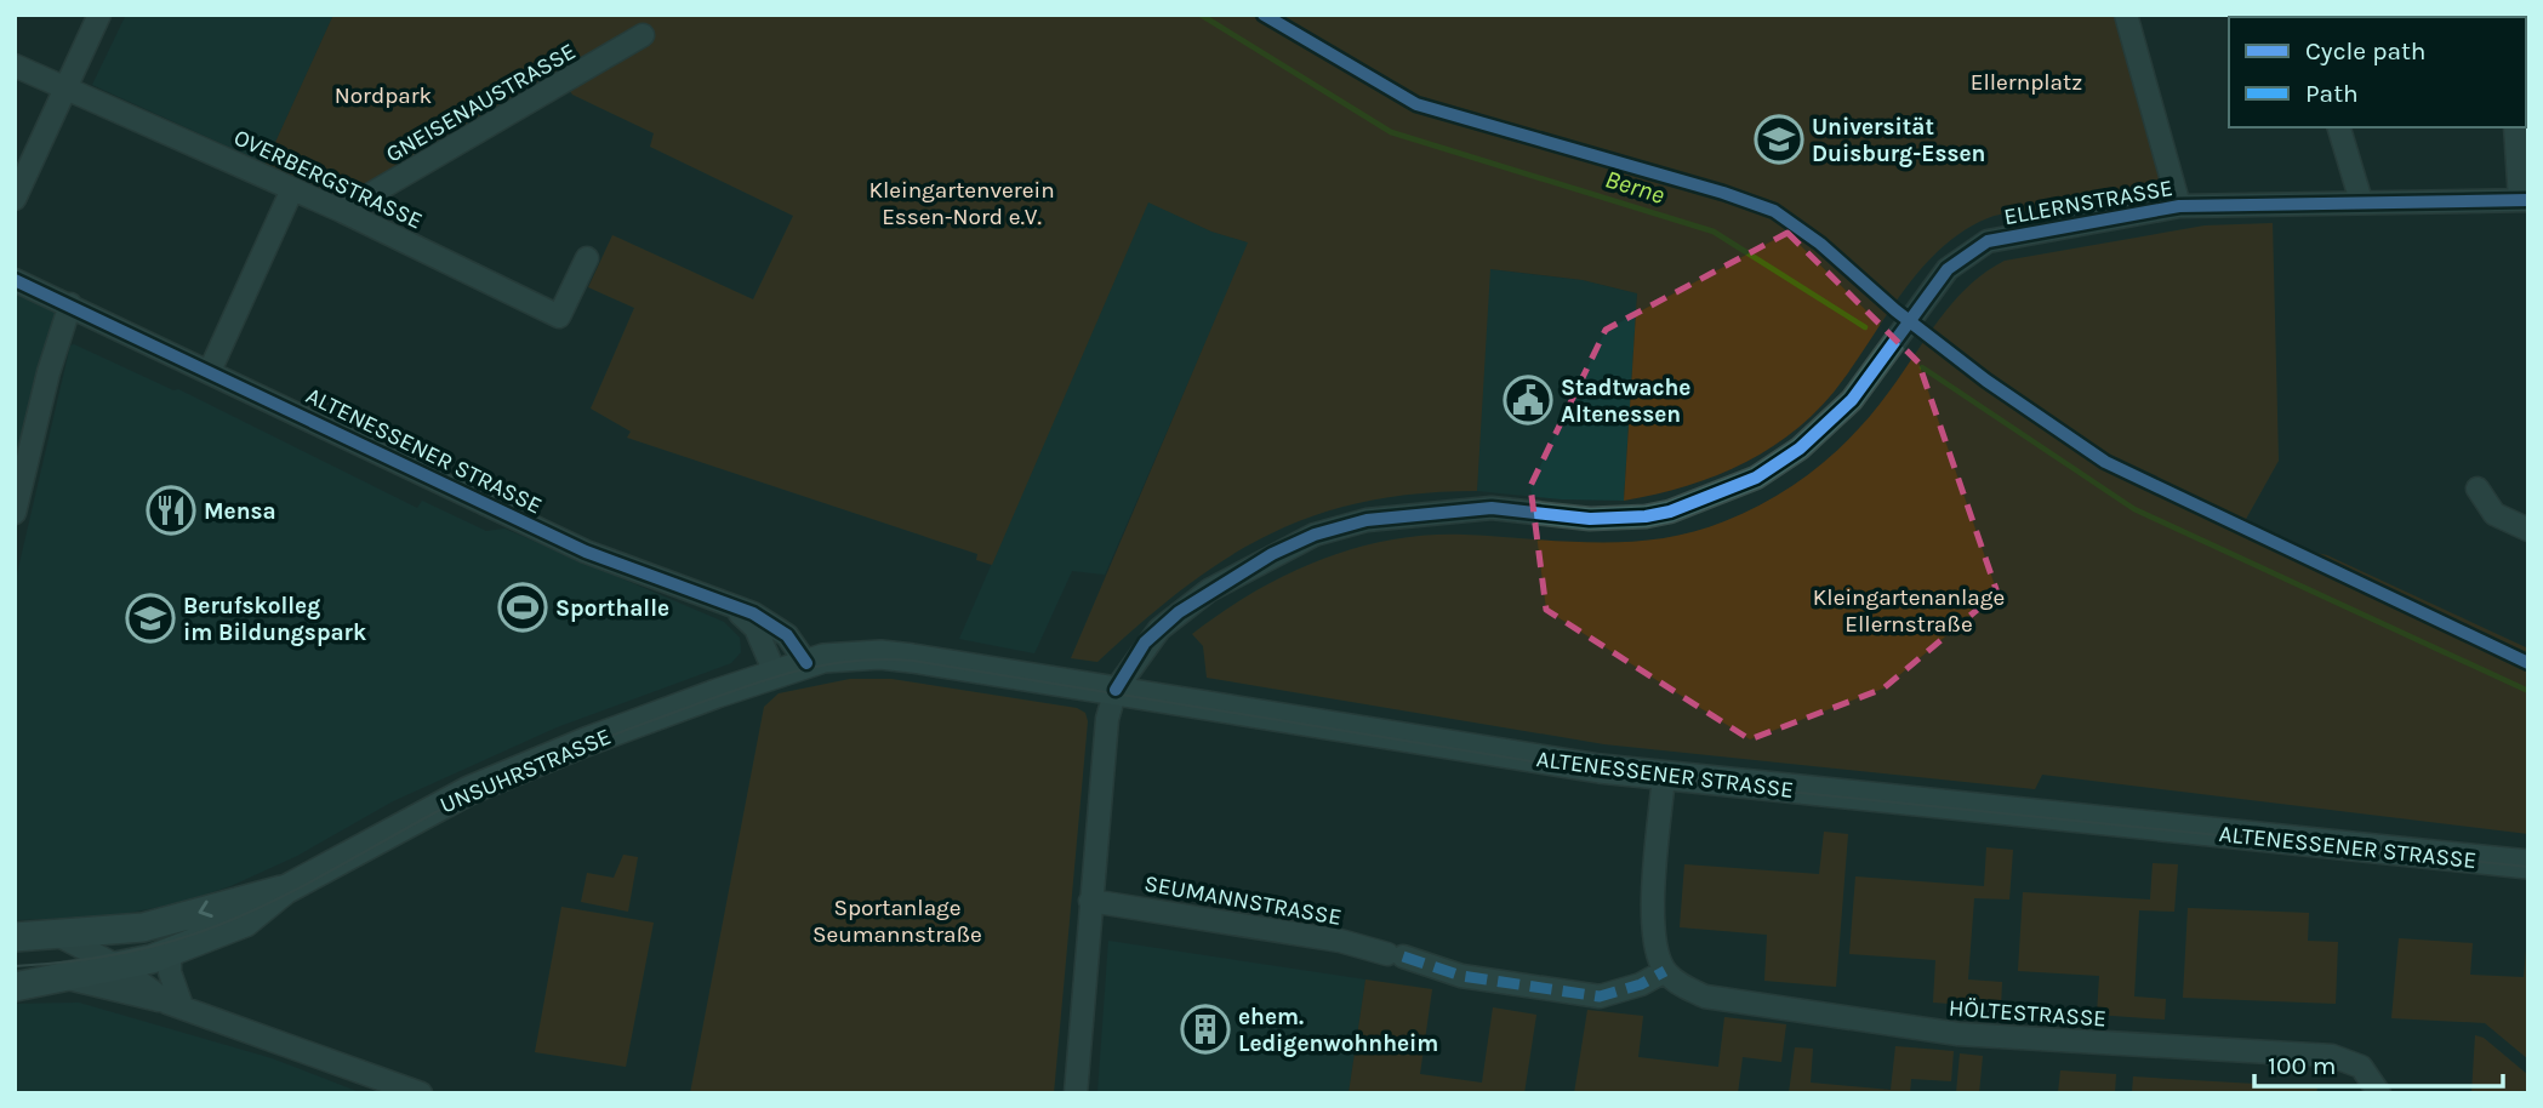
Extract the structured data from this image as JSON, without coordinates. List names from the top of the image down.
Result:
{
  "streets": {
    "main road": ["ALTENESSENER STRASSE", "UNSUHRSTRASSE"],
    "street": [
      "GNEISENAUSTRASSE",
      "OVERBERGSTRASSE",
      "ELLERNSTRASSE",
      "SEUMANNSTRASSE",
      "HÖLTESTRASSE"
    ]
  },
  "crossings": [
    ["GNEISENAUSTRASSE", "OVERBERGSTRASSE"],
    ["ELLERNSTRASSE", "ALTENESSENER STRASSE"],
    ["ALTENESSENER STRASSE", "UNSUHRSTRASSE"],
    ["SEUMANNSTRASSE", "HÖLTESTRASSE"]
  ],
  "water": ["Berne"],
  "parks": [
    "Ellernplatz",
    "Nordpark",
    "Kleingartenverein Essen-Nord e.V.",
    "Kleingartenanlage Ellernstraße",
    "Sportanlage Seumannstraße"
  ],
  "places": {
    "school or university": ["Universität Duisburg-Essen", "Berufskolleg im Bildungspark"],
    "public building": ["Stadtwache Altenessen"],
    "restaurant": ["Mensa"],
    "sports": ["Sporthalle"],
    "building": ["ehem. Ledigenwohnheim"]
  },
  "legend": ["Cycle path", "Path"],
  "scale_bar": "100 m"
}
